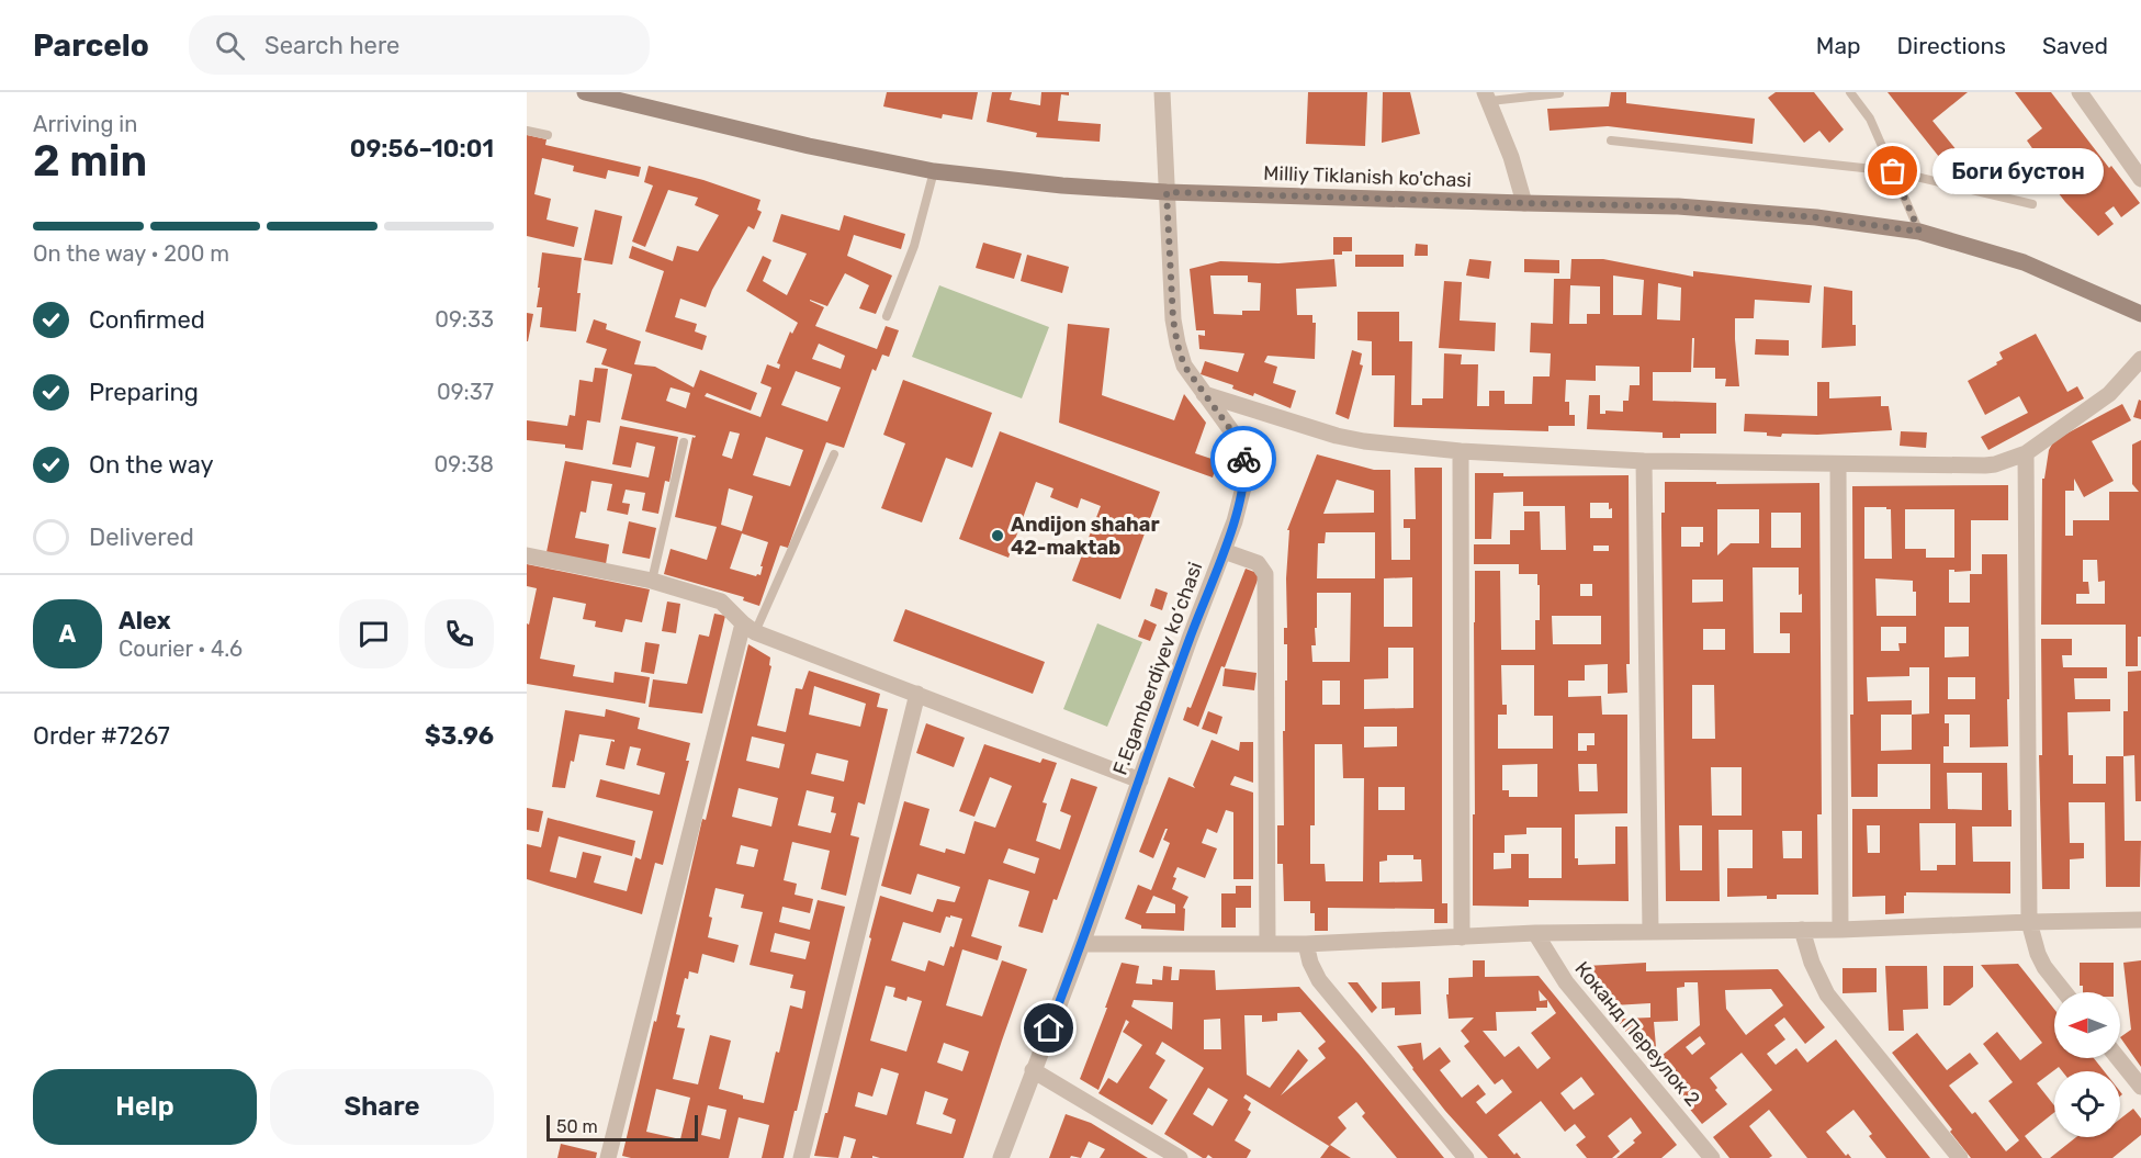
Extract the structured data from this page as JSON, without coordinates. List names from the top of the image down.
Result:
{
  "streets": {
    "main road": ["Milliy Tiklanish ko'chasi"],
    "street": ["F.Egamberdiyev kо‘chasi", "Коканд Πереулок 2"]
  },
  "crossings": [
    ["Milliy Tiklanish ko'chasi", "F.Egamberdiyev kо‘chasi"]
  ],
  "places": ["Боги бустон", "Andijon shahar 42-maktab"],
  "scale_bar": "50 m",
  "north": "left",
  "page": {
    "header": "Parcelo",
    "search": "Search here",
    "nav": ["Map", "Directions", "Saved"],
    "heading": ["2 min", "Arriving in", "09:56–10:01"],
    "panel": [
      "Alex",
      "Courier · 4.6",
      "Order #7267",
      "$3.96"
    ],
    "bubble": "Боги бустон",
    "bar": "On the way · 200 m",
    "list": [
      ["Confirmed", "09:33"],
      ["Preparing", "09:37"],
      ["On the way", "09:38"],
      "Delivered"
    ],
    "round": "A",
    "buttons": ["Help", "Share"],
    "scale": "50 m"
  }
}
